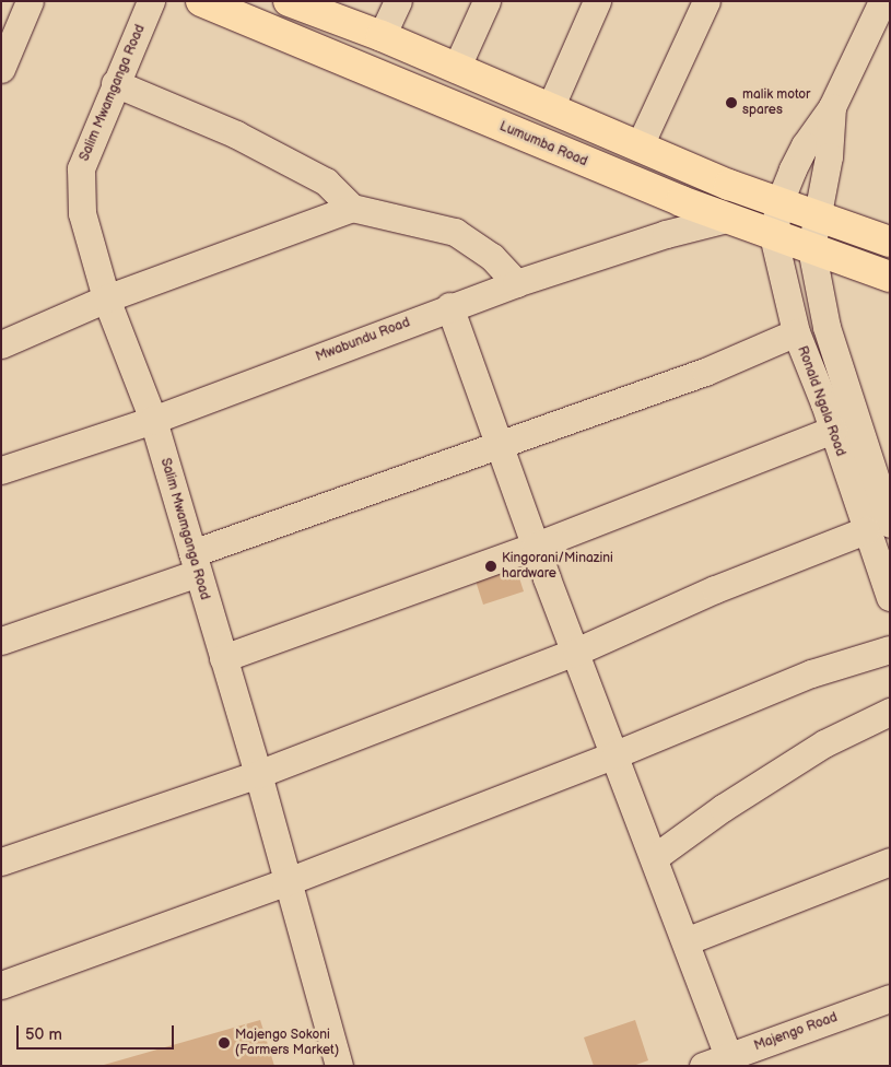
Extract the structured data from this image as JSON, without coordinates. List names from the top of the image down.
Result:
{
  "streets": {
    "main road": ["Lumumba Road"],
    "street": [
      "Salim Mwamganga Road",
      "Mwabundu Road",
      "Ronald Ngala Road",
      "Majengo Road"
    ]
  },
  "crossings": [
    ["Salim Mwamganga Road", "Mwabundu Road"],
    ["Lumumba Road", "Mwabundu Road"],
    ["Lumumba Road", "Ronald Ngala Road"]
  ],
  "places": ["malik motor spares", "Kingorani/Minazini hardware", "Majengo Sokoni (Farmers Market)"],
  "scale_bar": "50 m"
}
